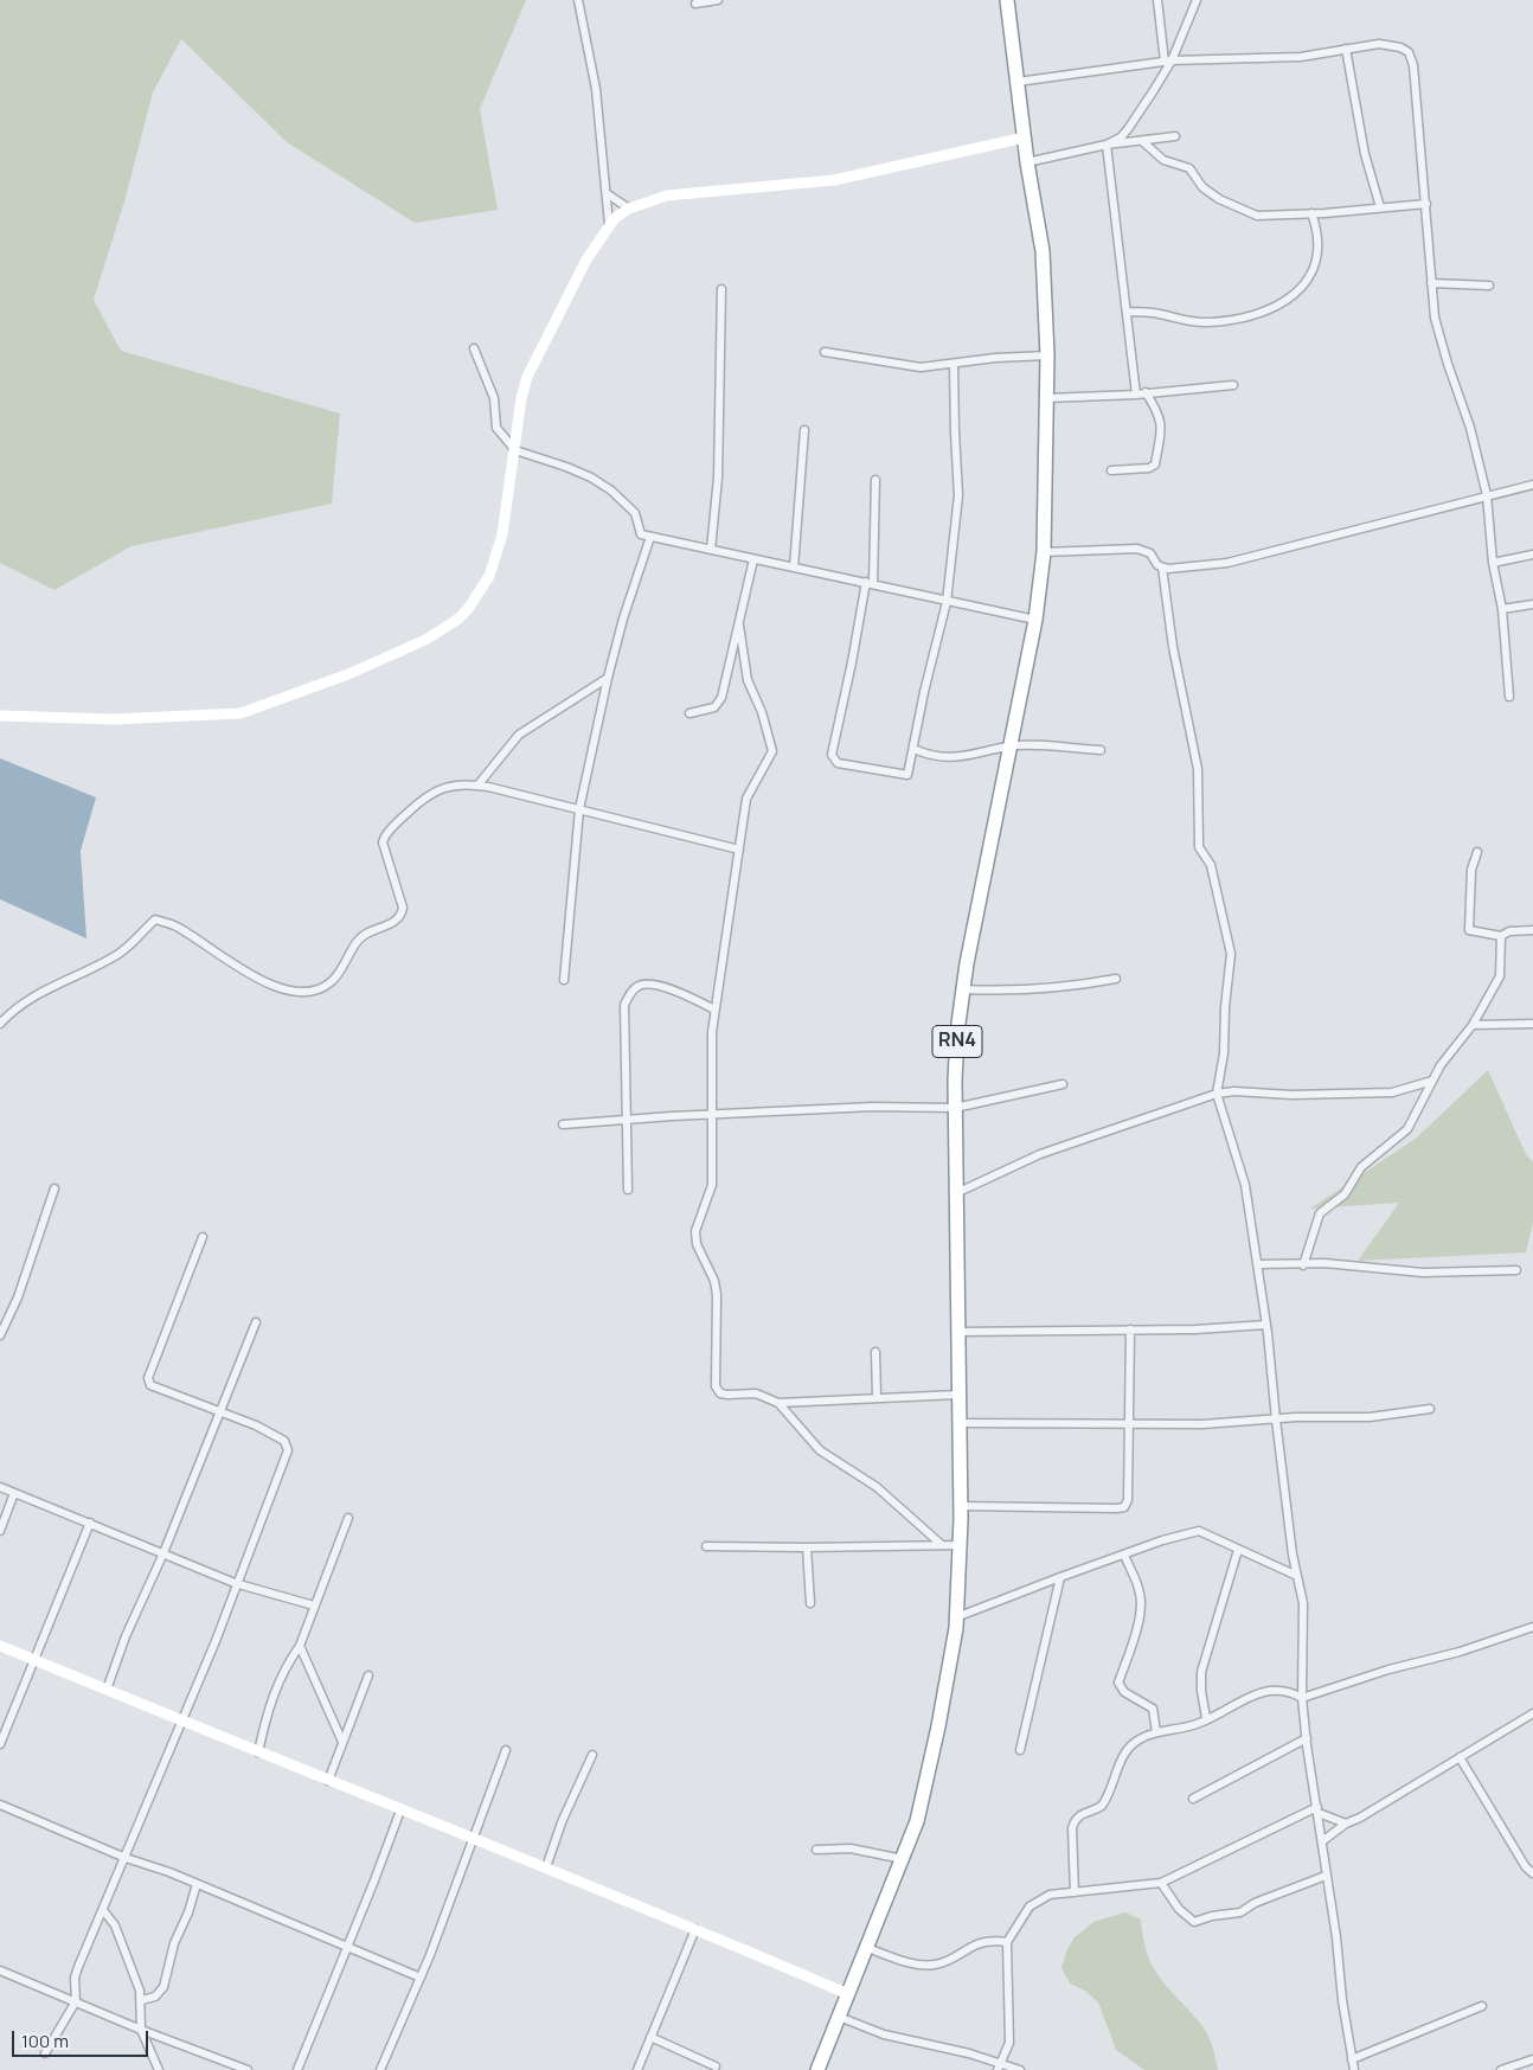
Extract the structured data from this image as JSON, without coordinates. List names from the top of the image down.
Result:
{
  "streets": {
    "highway": ["RN4"]
  },
  "scale_bar": "100 m"
}
